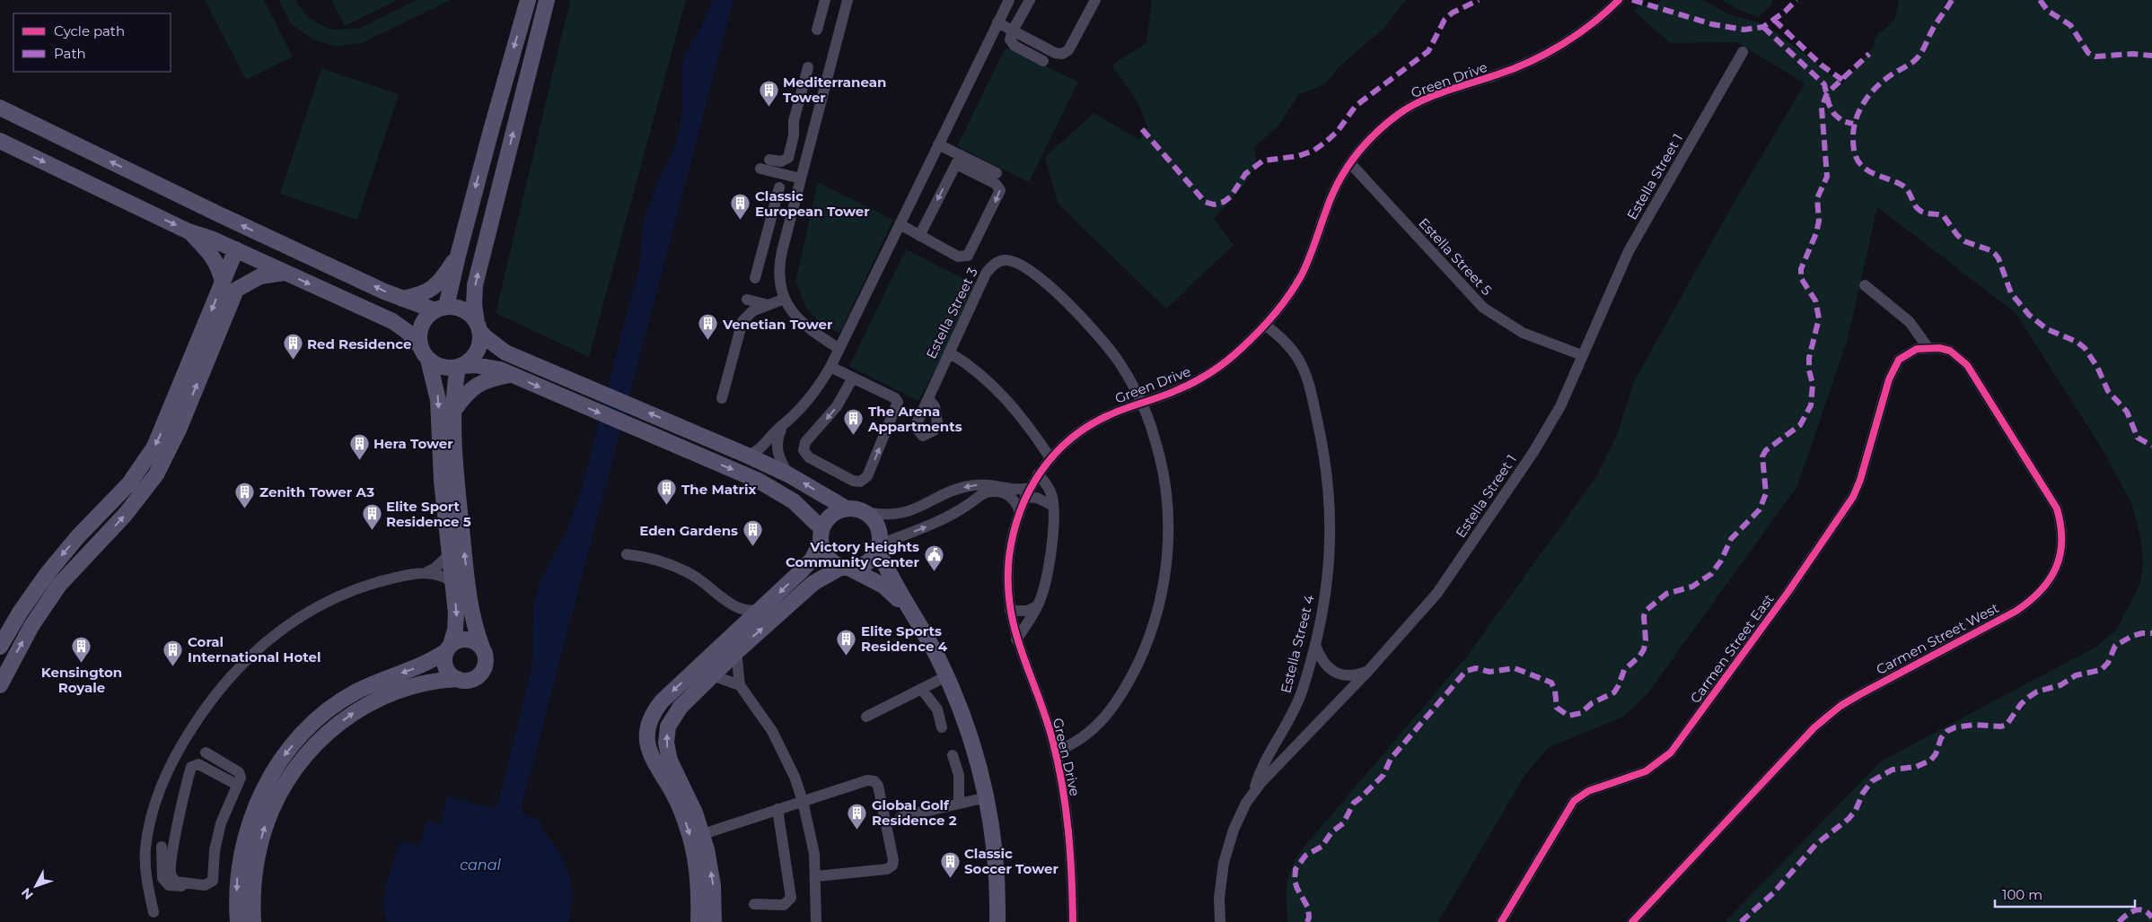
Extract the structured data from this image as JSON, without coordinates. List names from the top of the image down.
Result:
{
  "streets": {
    "street": [
      "Green Drive",
      "Estella Street 1",
      "Estella Street 5",
      "Estella Street 3",
      "Carmen Street West",
      "Estella Street 4",
      "Carmen Street East"
    ]
  },
  "crossings": [
    ["Green Drive", "Estella Street 5"],
    ["Green Drive", "Estella Street 3"],
    ["Green Drive", "Estella Street 4"],
    ["Estella Street 1", "Estella Street 5"],
    ["Estella Street 1", "Estella Street 4"],
    ["Carmen Street West", "Carmen Street East"]
  ],
  "water": ["canal"],
  "places": {
    "building": [
      "Mediterranean Tower",
      "Classic European Tower",
      "Venetian Tower",
      "Red Residence",
      "The Arena Appartments",
      "Hera Tower",
      "The Matrix",
      "Zenith Tower A3",
      "Elite Sport Residence 5",
      "Eden Gardens",
      "Elite Sports Residence 4",
      "Kensington Royale",
      "Coral International Hotel",
      "Global Golf Residence 2",
      "Classic Soccer Tower"
    ],
    "public building": ["Victory Heights Community Center"]
  },
  "legend": ["Cycle path", "Path"],
  "scale_bar": "100 m",
  "north": "bottom left"
}
